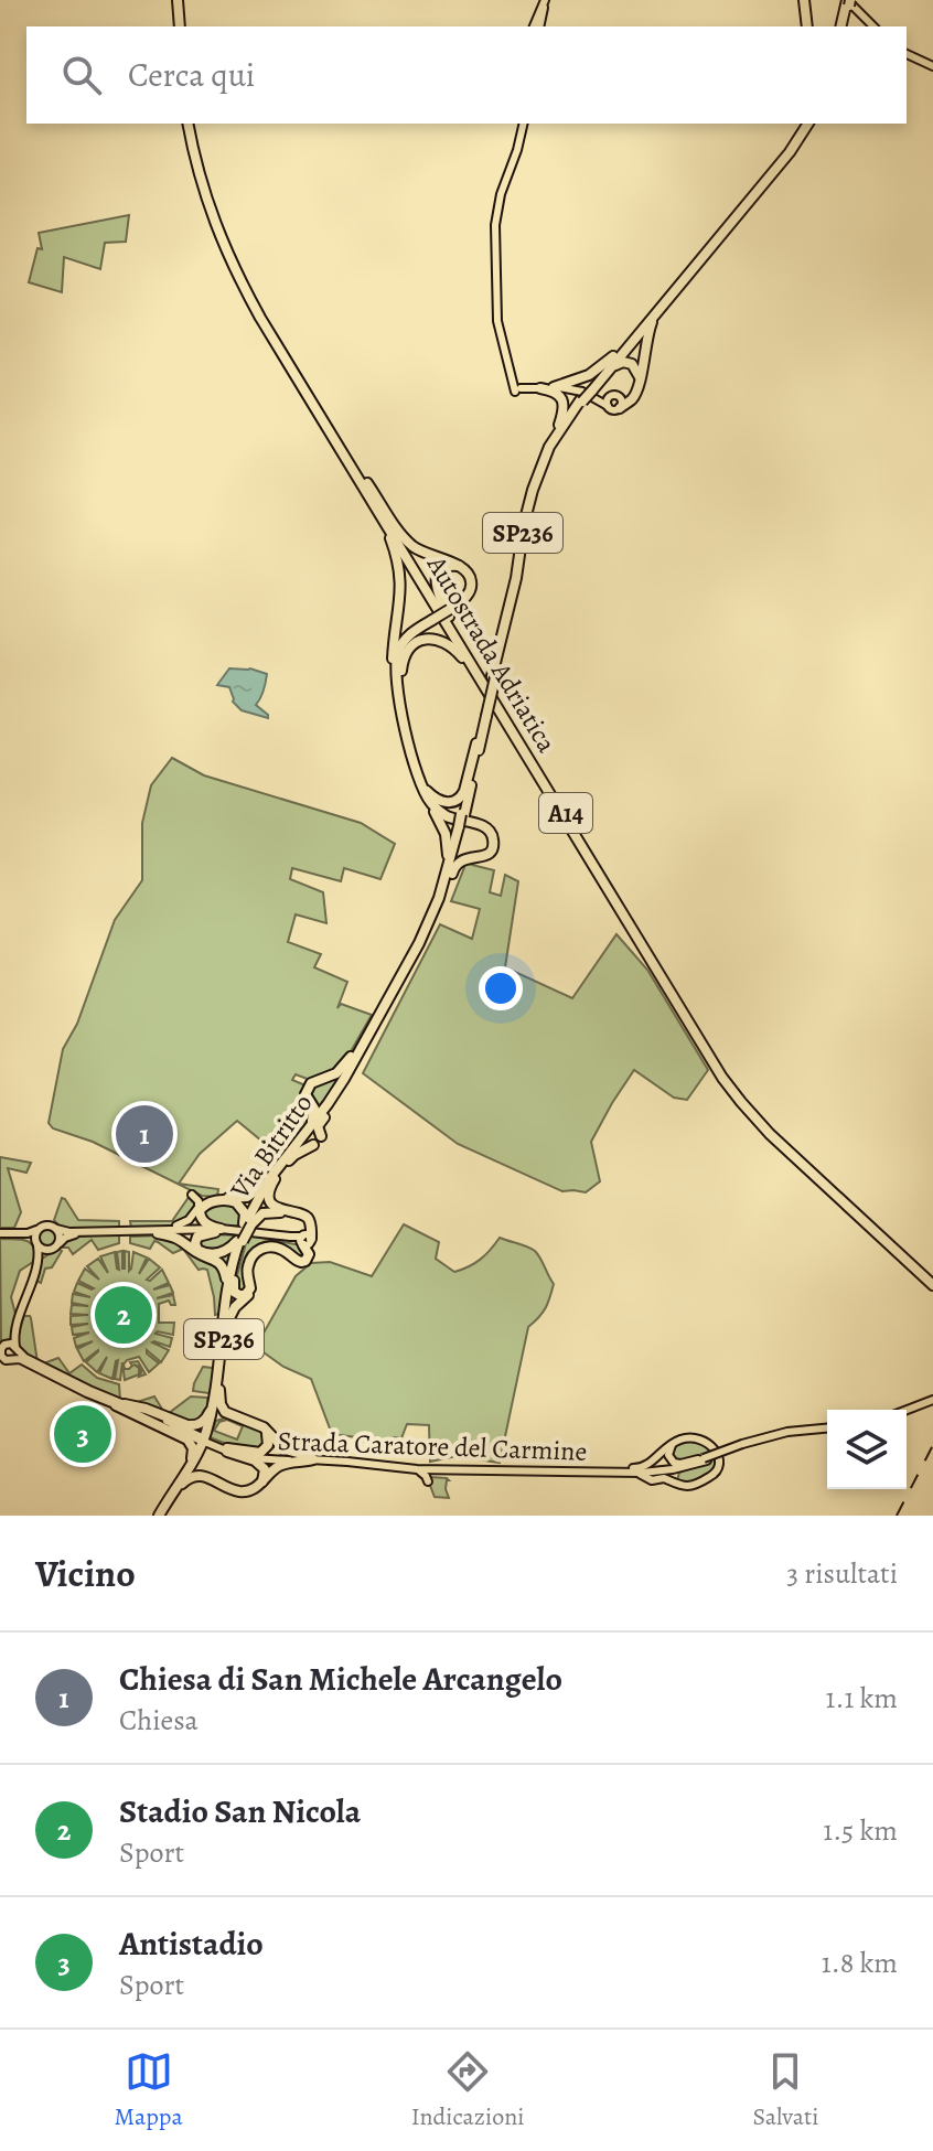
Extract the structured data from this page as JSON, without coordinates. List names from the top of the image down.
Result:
{
  "streets": {
    "highway": [
      "SP236",
      "Autostrada Adriatica",
      "A14",
      "Via Bitritto"
    ],
    "main road": ["Strada Caratore del Carmine"]
  },
  "crossings": [
    ["SP236", "Via Bitritto"],
    ["Autostrada Adriatica", "A14"],
    ["Via Bitritto", "Strada Caratore del Carmine"]
  ],
  "page": {
    "search": "Cerca qui",
    "pins": ["1", "2", "3"],
    "heading": ["Vicino", "3 risultati"],
    "list": [
      {
        "mark": "1",
        "name": "Chiesa di San Michele Arcangelo",
        "note": "Chiesa",
        "value": "1.1 km"
      },
      {
        "mark": "2",
        "name": "Stadio San Nicola",
        "note": "Sport",
        "value": "1.5 km"
      },
      {
        "mark": "3",
        "name": "Antistadio",
        "note": "Sport",
        "value": "1.8 km"
      }
    ],
    "nav": ["Mappa", "Indicazioni", "Salvati"]
  }
}
